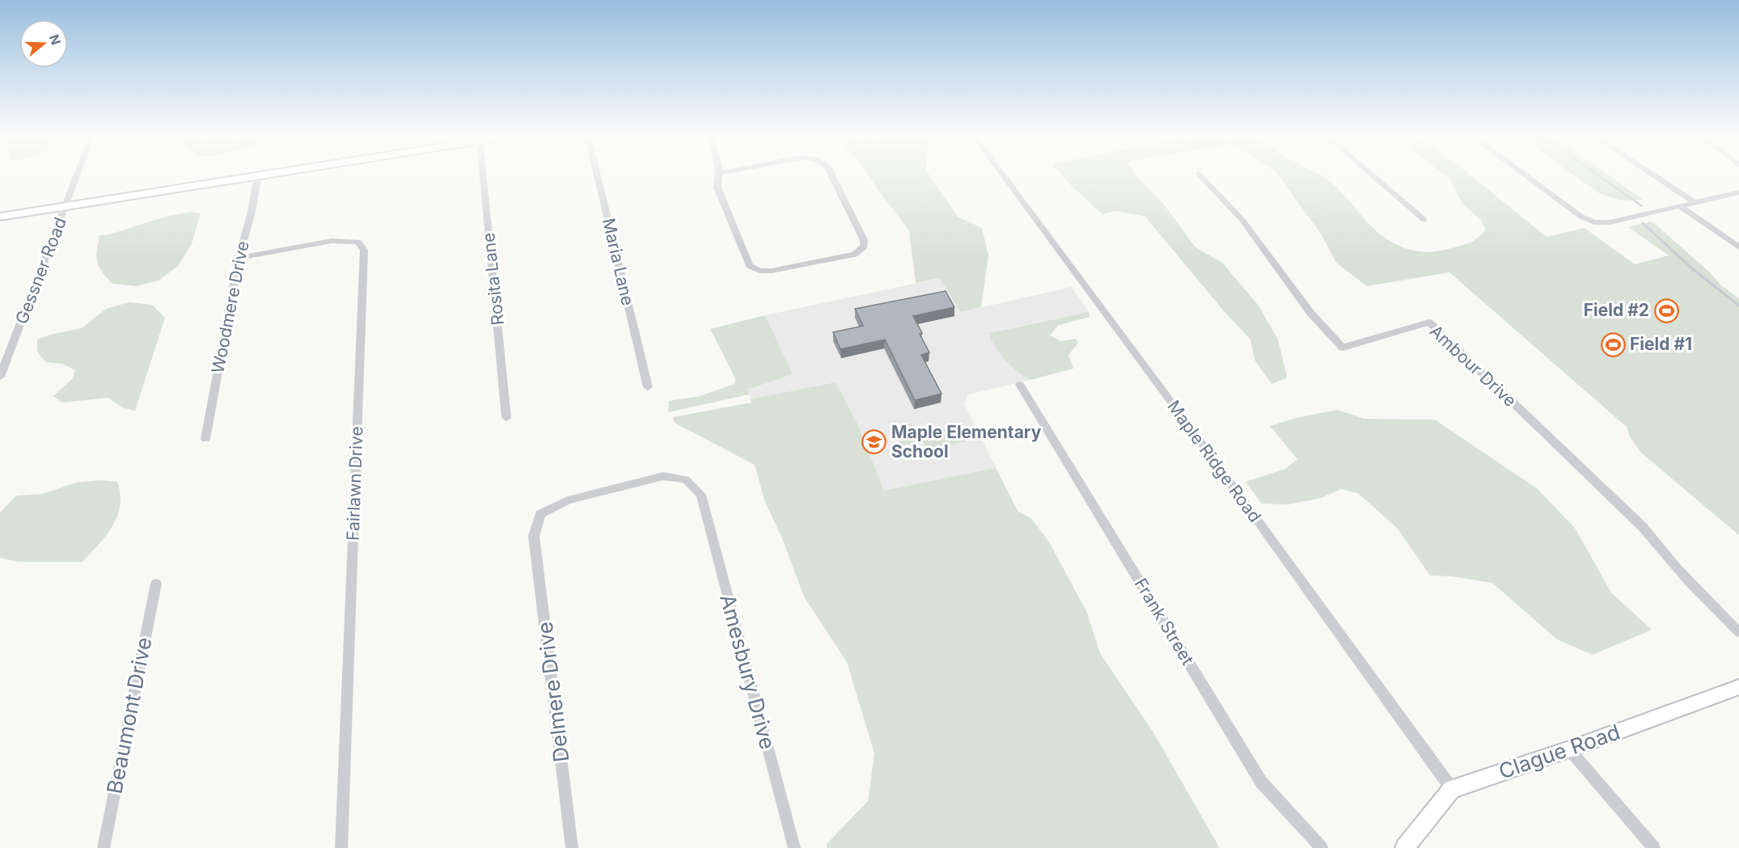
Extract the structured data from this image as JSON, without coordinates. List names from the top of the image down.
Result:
{
  "streets": {
    "street": [
      "Maria Lane",
      "Gessner Road",
      "Rosita Lane",
      "Woodmere Drive",
      "Ambour Drive",
      "Maple Ridge Road",
      "Fairlawn Drive",
      "Frank Street",
      "Amesbury Drive",
      "Delmere Drive",
      "Beaumont Drive",
      "Clague Road"
    ]
  },
  "crossings": [
    ["Woodmere Drive", "Fairlawn Drive"],
    ["Maple Ridge Road", "Clague Road"],
    ["Amesbury Drive", "Delmere Drive"]
  ],
  "places": {
    "sports": ["Field #2", "Field #1"],
    "school or university": ["Maple Elementary School"]
  },
  "north": "right"
}
